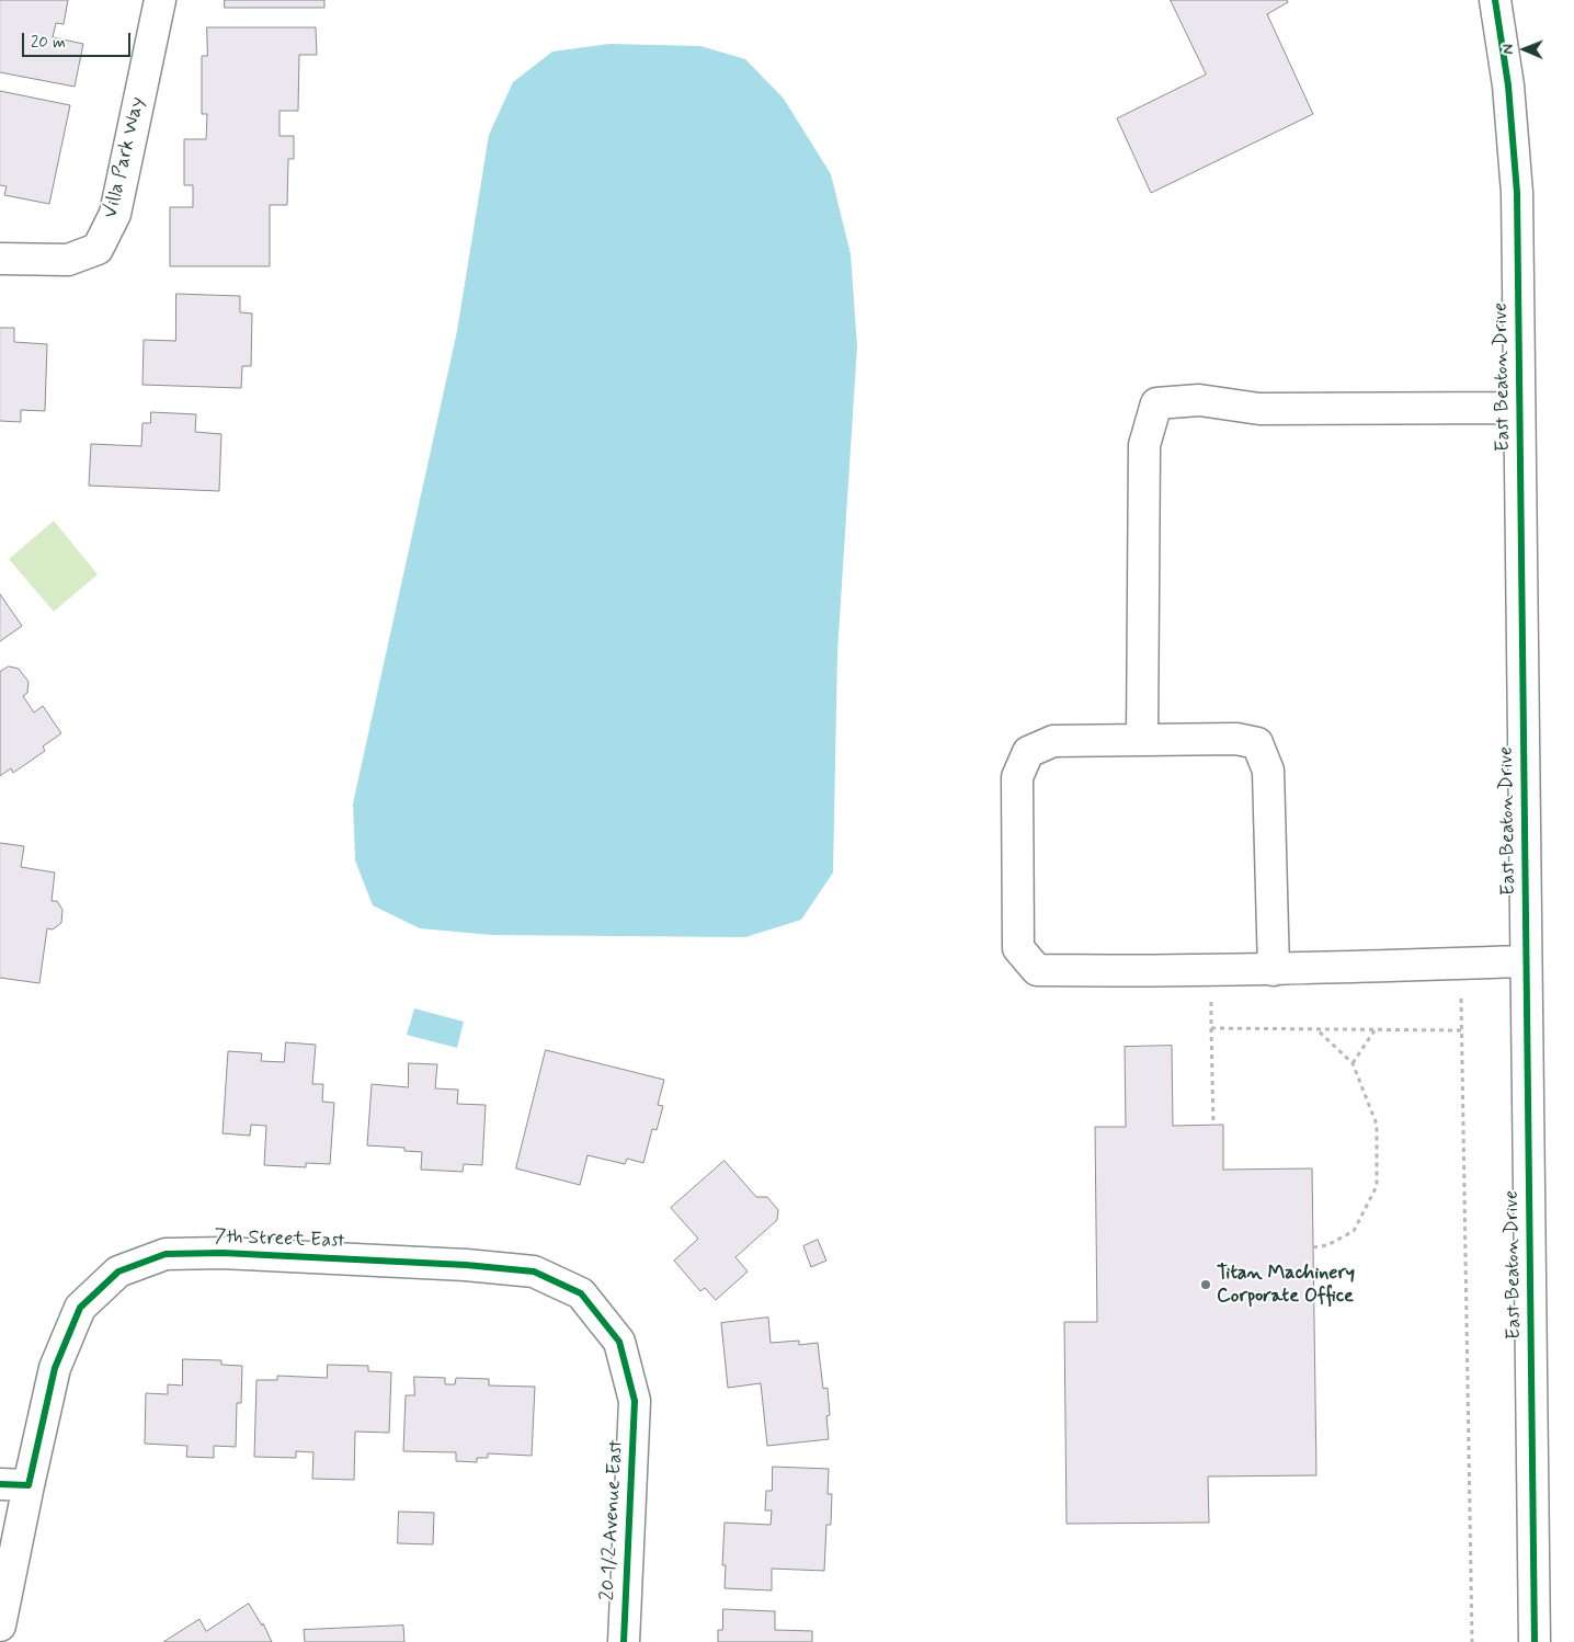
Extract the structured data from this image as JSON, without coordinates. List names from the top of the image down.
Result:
{
  "streets": {
    "street": [
      "Villa Park Way",
      "East Beaton Drive",
      "7th Street East",
      "20 1/2 Avenue East"
    ]
  },
  "crossings": [
    ["7th Street East", "20 1/2 Avenue East"]
  ],
  "places": ["Titan Machinery Corporate Office"],
  "scale_bar": "20 m",
  "north": "left"
}
